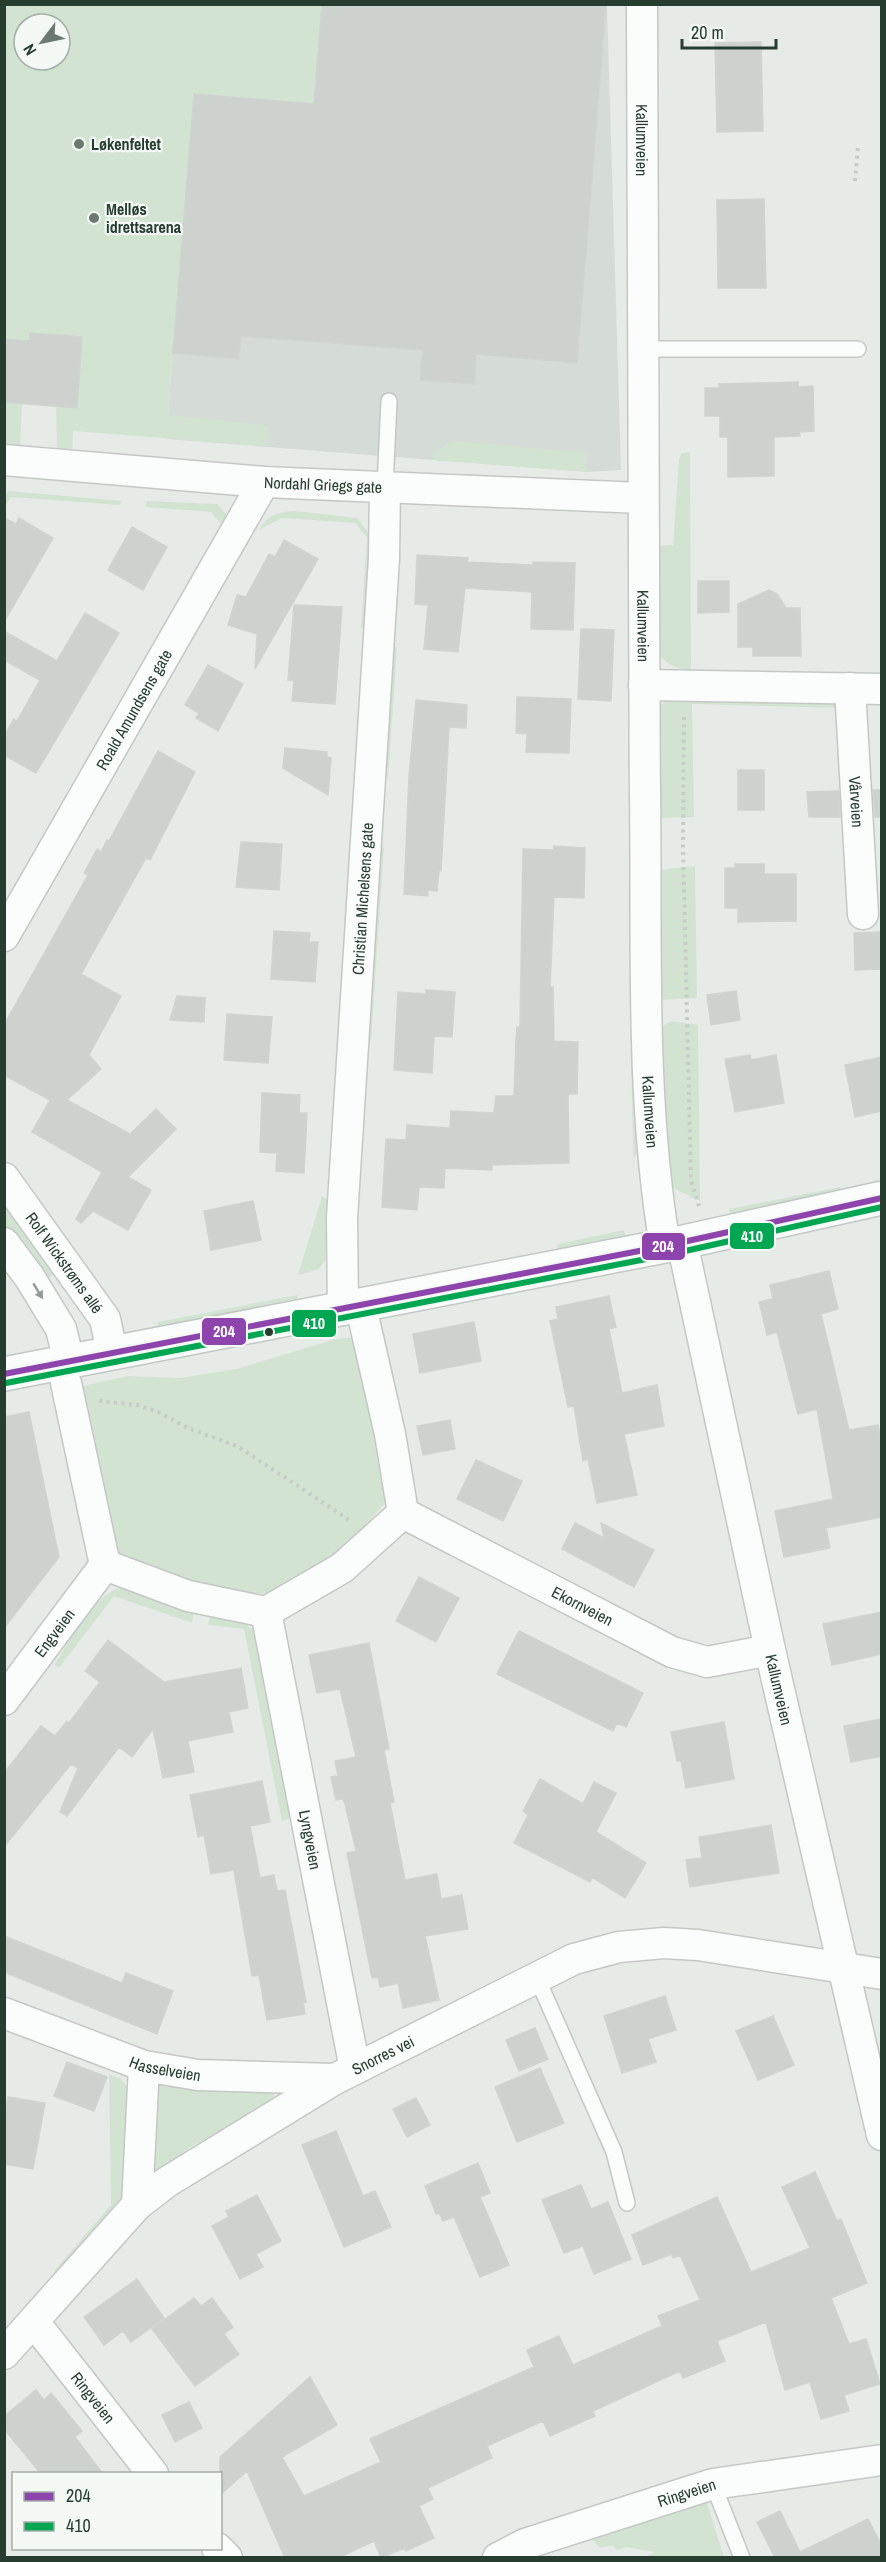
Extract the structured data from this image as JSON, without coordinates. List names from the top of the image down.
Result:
{
  "streets": {
    "street": [
      "Kallumveien",
      "Nordahl Griegs gate",
      "Roald Amundsens gate",
      "Vårveien",
      "Christian Michelsens gate",
      "Rolf Wickstrøms allé",
      "Ekornveien",
      "Engveien",
      "Lyngveien",
      "Snorres vei",
      "Hasselveien",
      "Ringveien"
    ]
  },
  "crossings": [
    ["Kallumveien", "Nordahl Griegs gate"],
    ["Kallumveien", "Ekornveien"],
    ["Kallumveien", "Snorres vei"],
    ["Nordahl Griegs gate", "Roald Amundsens gate"],
    ["Nordahl Griegs gate", "Christian Michelsens gate"],
    ["Christian Michelsens gate", "Ekornveien"],
    ["Lyngveien", "Snorres vei"],
    ["Lyngveien", "Hasselveien"],
    ["Snorres vei", "Hasselveien"],
    ["Snorres vei", "Ringveien"]
  ],
  "places": ["Løkenfeltet", "Melløs idrettsarena"],
  "lines": ["transit line 204", "transit line 410"],
  "legend": ["204", "410"],
  "scale_bar": "20 m",
  "north": "bottom left"
}
